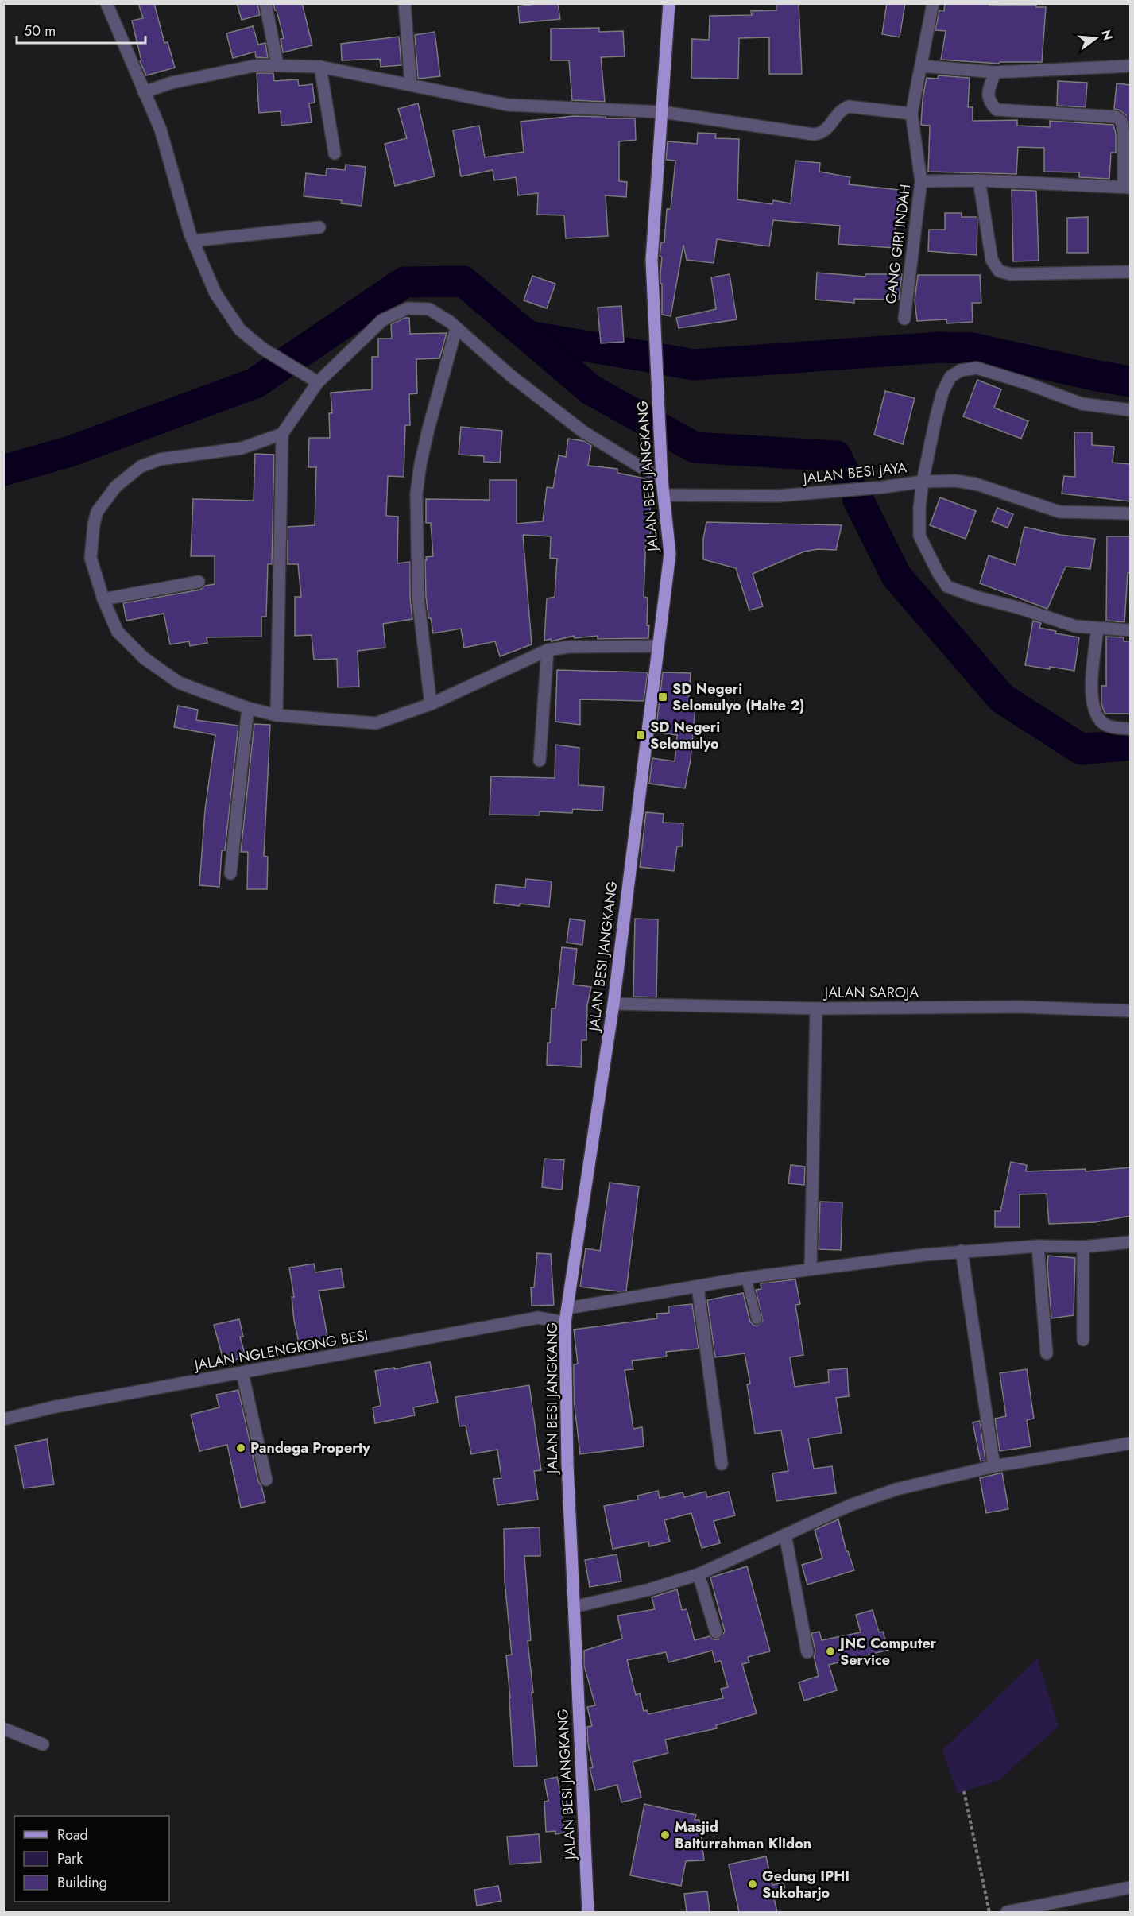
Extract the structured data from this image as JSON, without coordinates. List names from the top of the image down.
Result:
{
  "streets": {
    "main road": ["JALAN BESI JANGKANG"],
    "street": [
      "GANG GIRI INDAH",
      "JALAN BESI JAYA",
      "JALAN SAROJA",
      "JALAN NGLENGKONG BESI"
    ]
  },
  "crossings": [
    ["JALAN BESI JAYA", "JALAN BESI JANGKANG"],
    ["JALAN BESI JANGKANG", "JALAN SAROJA"],
    ["JALAN BESI JANGKANG", "JALAN NGLENGKONG BESI"]
  ],
  "places": {
    "transit": ["SD Negeri Selomulyo (Halte 2)", "SD Negeri Selomulyo"],
    "other": [
      "Pandega Property",
      "JNC Computer Service",
      "Masjid Baiturrahman Klidon",
      "Gedung IPHI Sukoharjo"
    ]
  },
  "legend": ["Road", "Park", "Building"],
  "scale_bar": "50 m",
  "north": "right"
}
